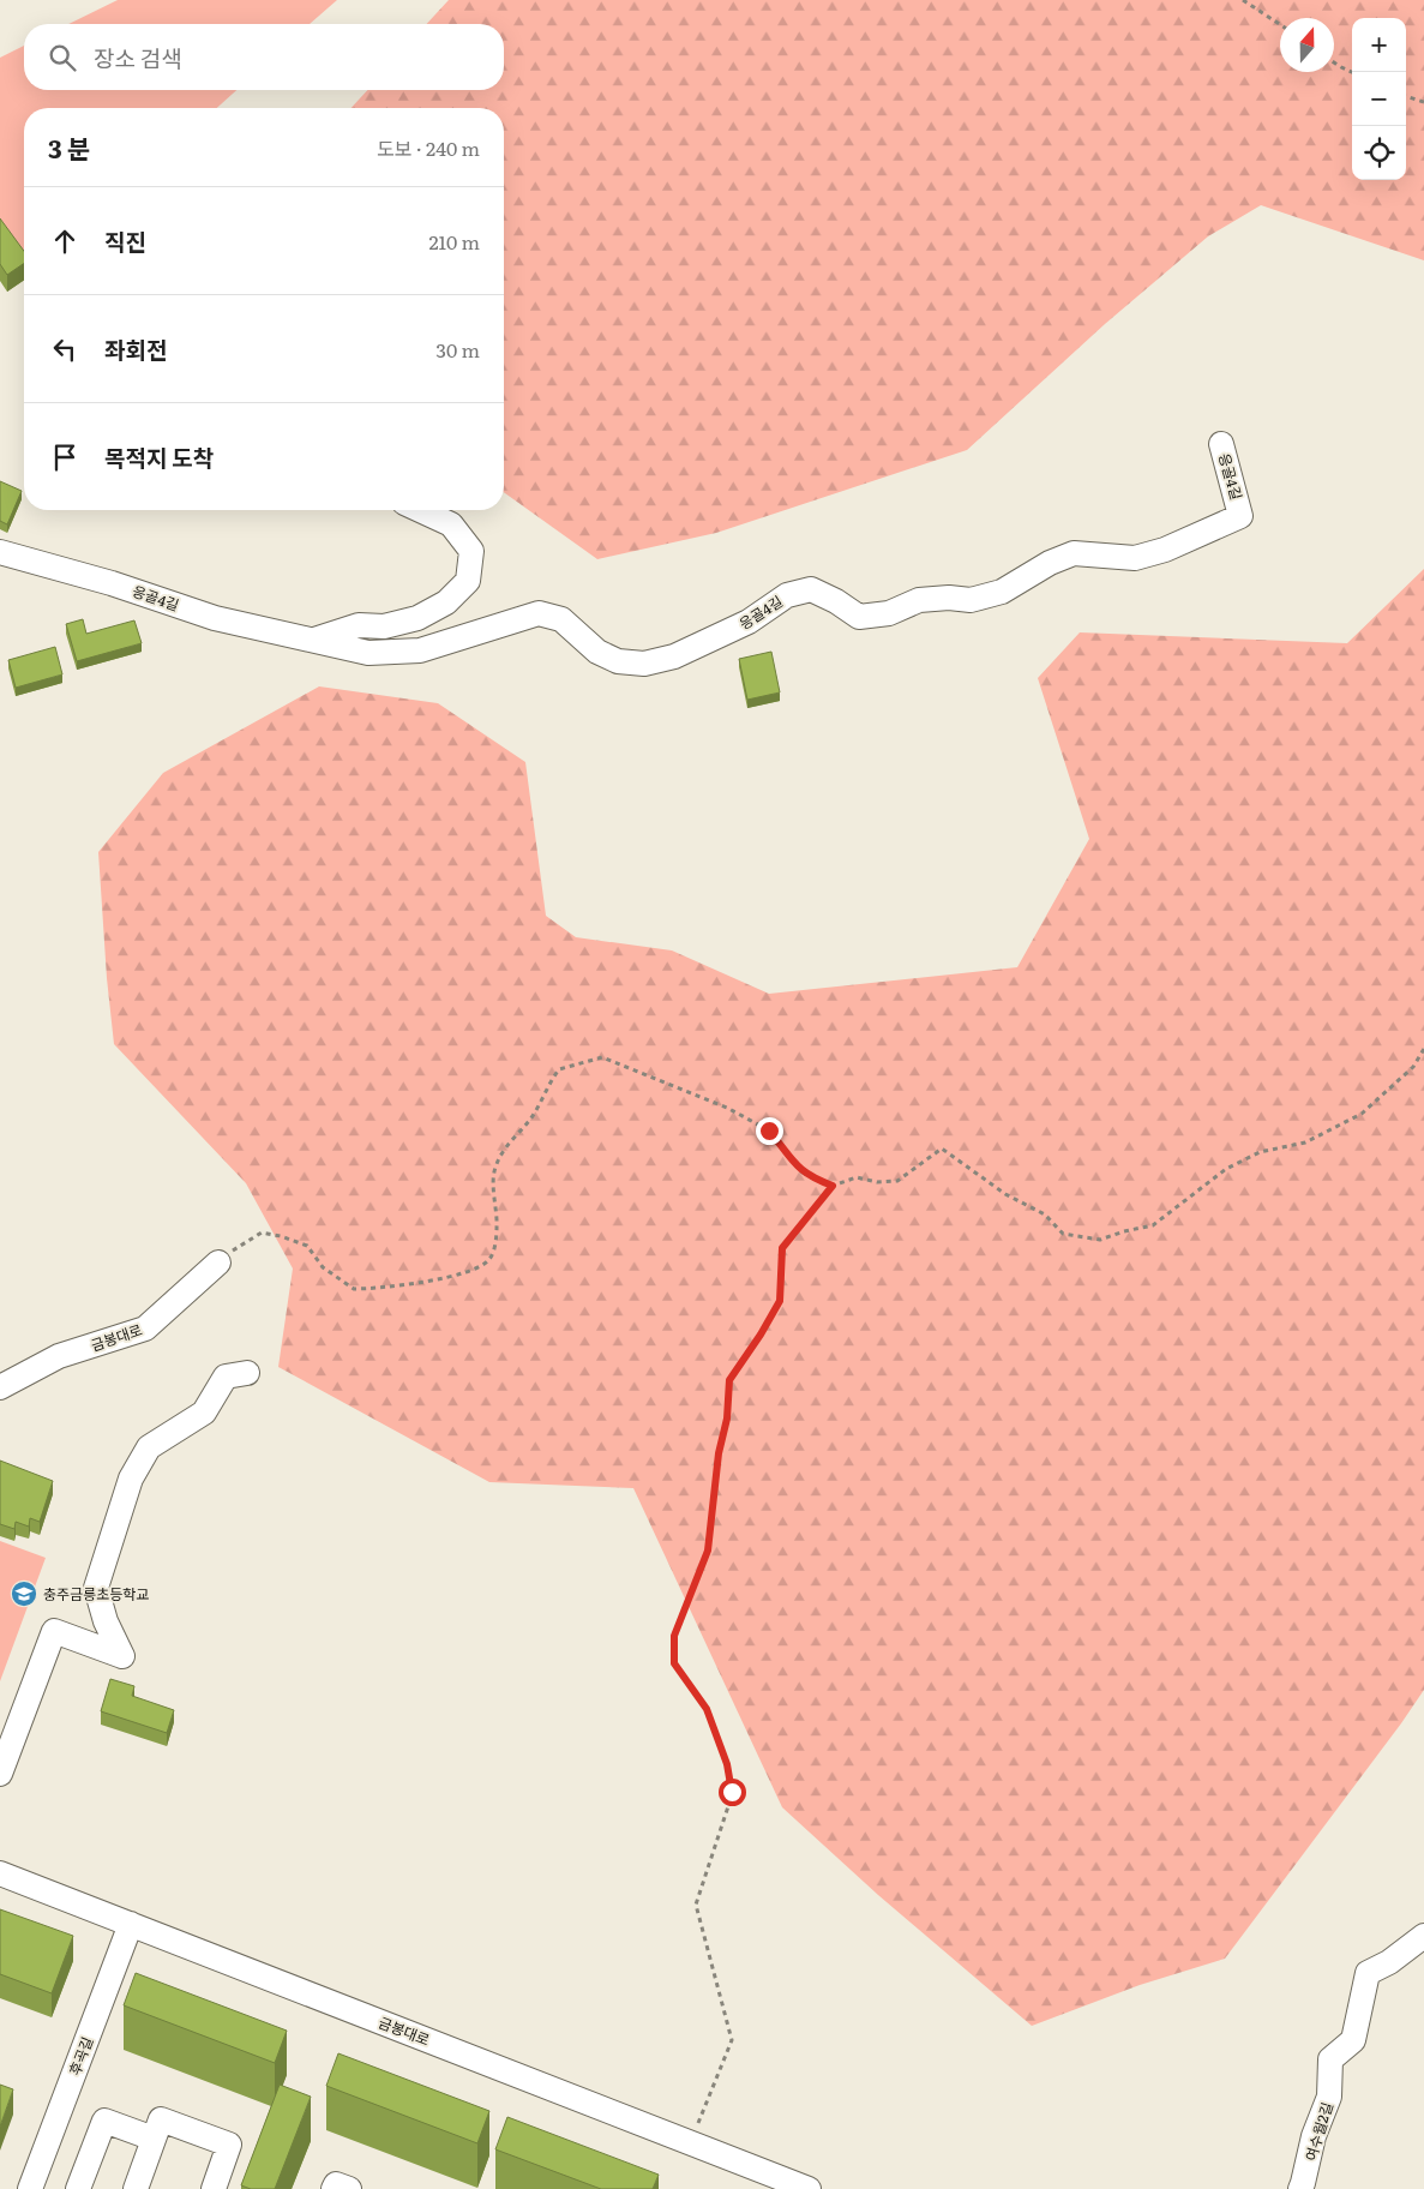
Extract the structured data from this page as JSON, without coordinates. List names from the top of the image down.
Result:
{
  "streets": {
    "street": [
      "응골4길",
      "금봉대로",
      "후곡길",
      "여수월2길"
    ]
  },
  "crossings": [
    ["금봉대로", "후곡길"]
  ],
  "places": {
    "school or university": ["충주금릉초등학교"]
  },
  "north": "top",
  "page": {
    "map_buttons": ["+", "−"],
    "search": "장소 검색",
    "heading": ["3 분", "도보 · 240 m"],
    "list": [
      ["직진", "210 m"],
      ["좌회전", "30 m"],
      "목적지 도착"
    ]
  }
}
